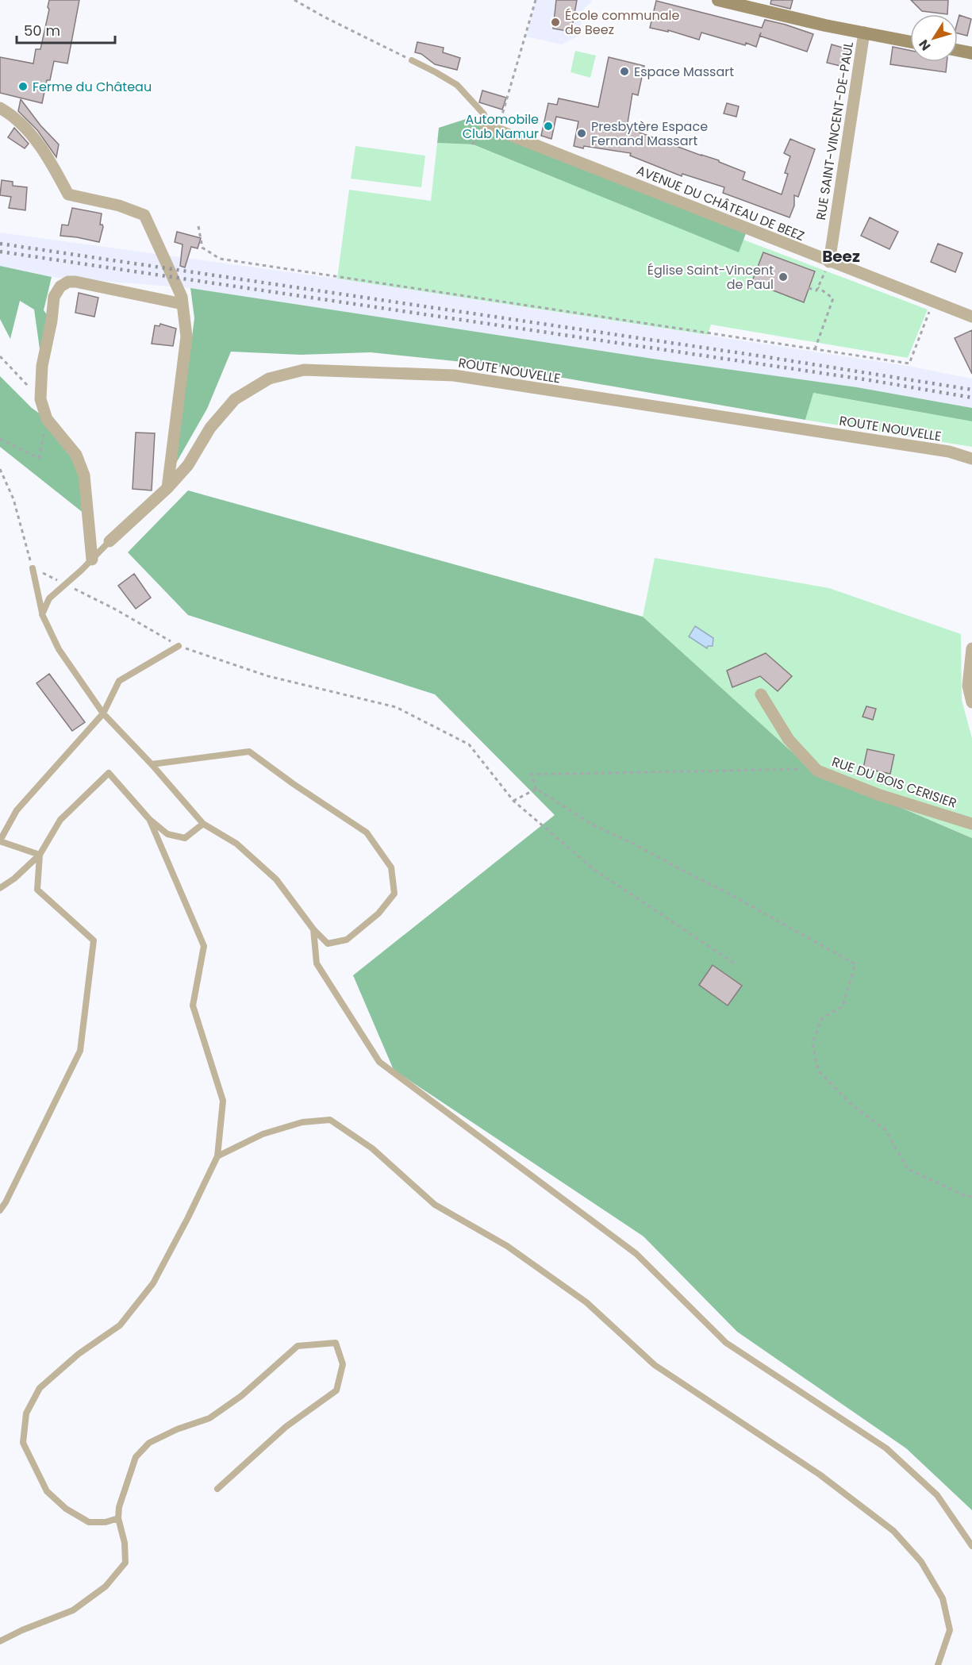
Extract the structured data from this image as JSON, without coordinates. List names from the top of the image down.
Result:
{
  "streets": {
    "street": [
      "RUE SAINT-VINCENT-DE-PAUL",
      "AVENUE DU CHÂTEAU DE BEEZ",
      "ROUTE NOUVELLE",
      "RUE DU BOIS CERISIER"
    ]
  },
  "crossings": [
    ["RUE SAINT-VINCENT-DE-PAUL", "AVENUE DU CHÂTEAU DE BEEZ"]
  ],
  "districts": ["Beez"],
  "places": [
    "École communale de Beez",
    "Espace Massart",
    "Ferme du Château",
    "Automobile Club Namur",
    "Presbytère Espace Fernand Massart",
    "Église Saint-Vincent de Paul"
  ],
  "scale_bar": "50 m",
  "north": "bottom left"
}
